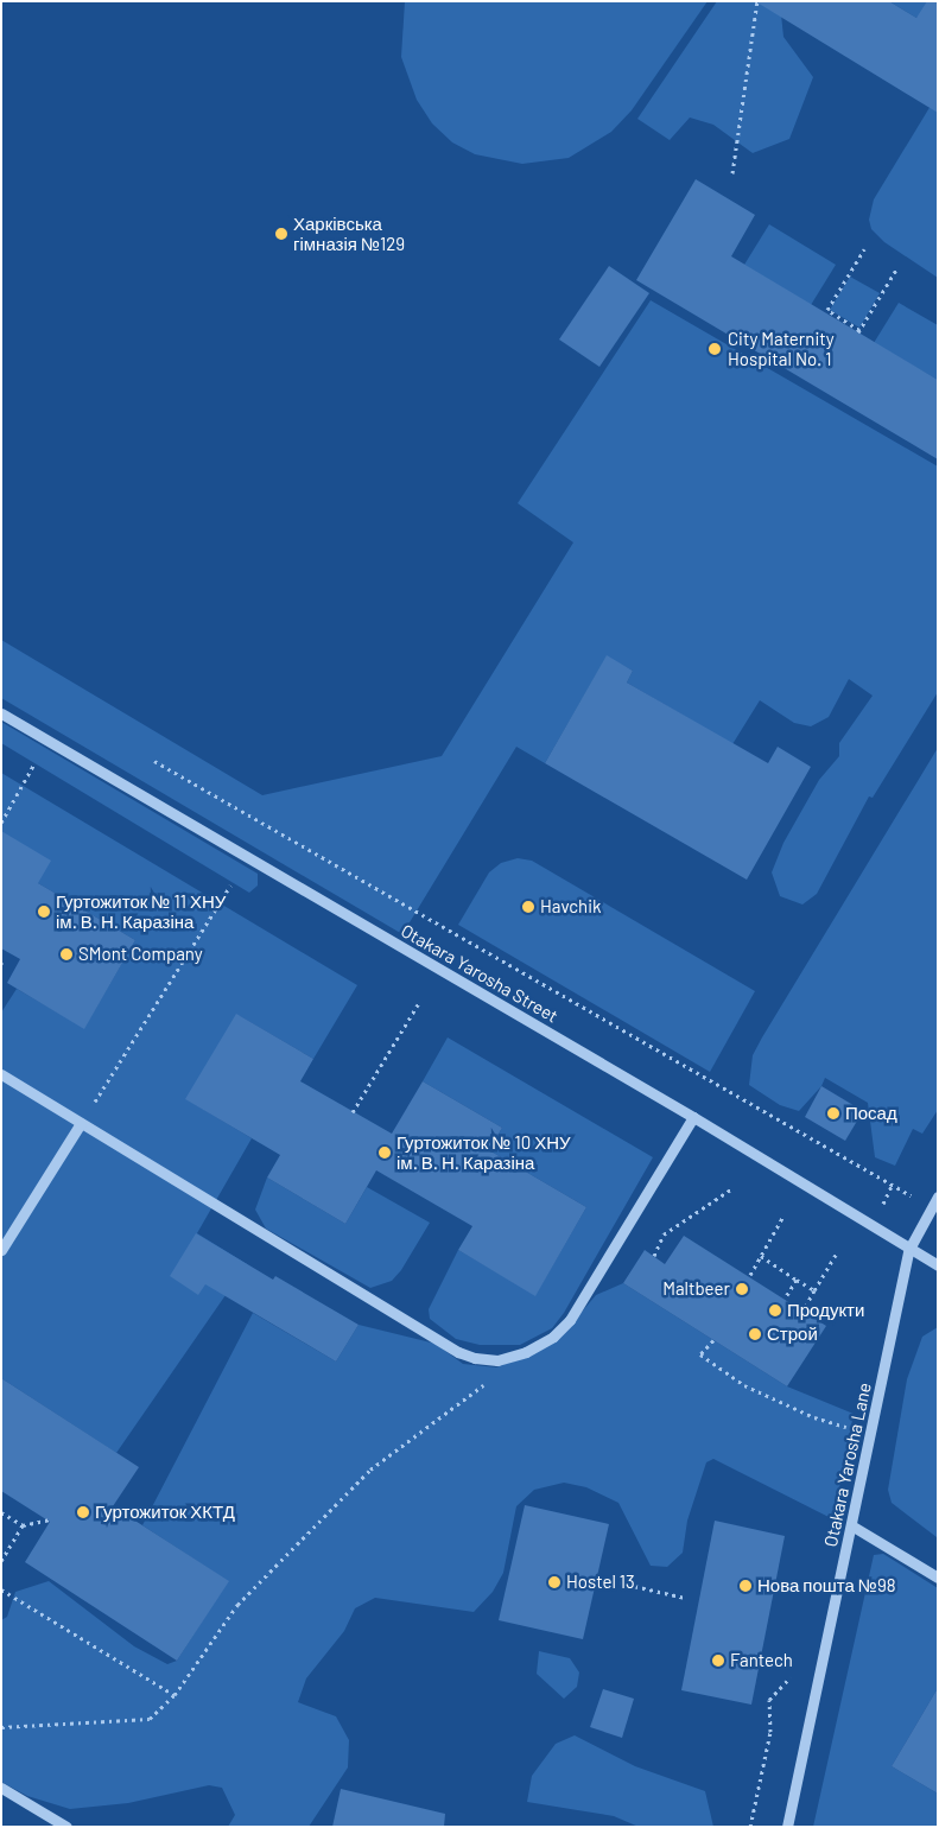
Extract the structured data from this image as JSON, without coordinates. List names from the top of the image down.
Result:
{
  "streets": {
    "street": ["Otakara Yarosha Street", "Otakara Yarosha Lane"]
  },
  "crossings": [
    ["Otakara Yarosha Street", "Otakara Yarosha Lane"]
  ],
  "places": [
    "Харківська гімназія №129",
    "City Maternity Hospital No. 1",
    "Havchik",
    "Гуртожиток № 11 ХНУ ім. В. Н. Каразіна",
    "SMont Company",
    "Посад",
    "Гуртожиток № 10 ХНУ ім. В. Н. Каразіна",
    "Maltbeer",
    "Продукти",
    "Строй",
    "Гуртожиток ХКТД",
    "Hostel 13",
    "Нова пошта №98",
    "Fantech"
  ]
}
